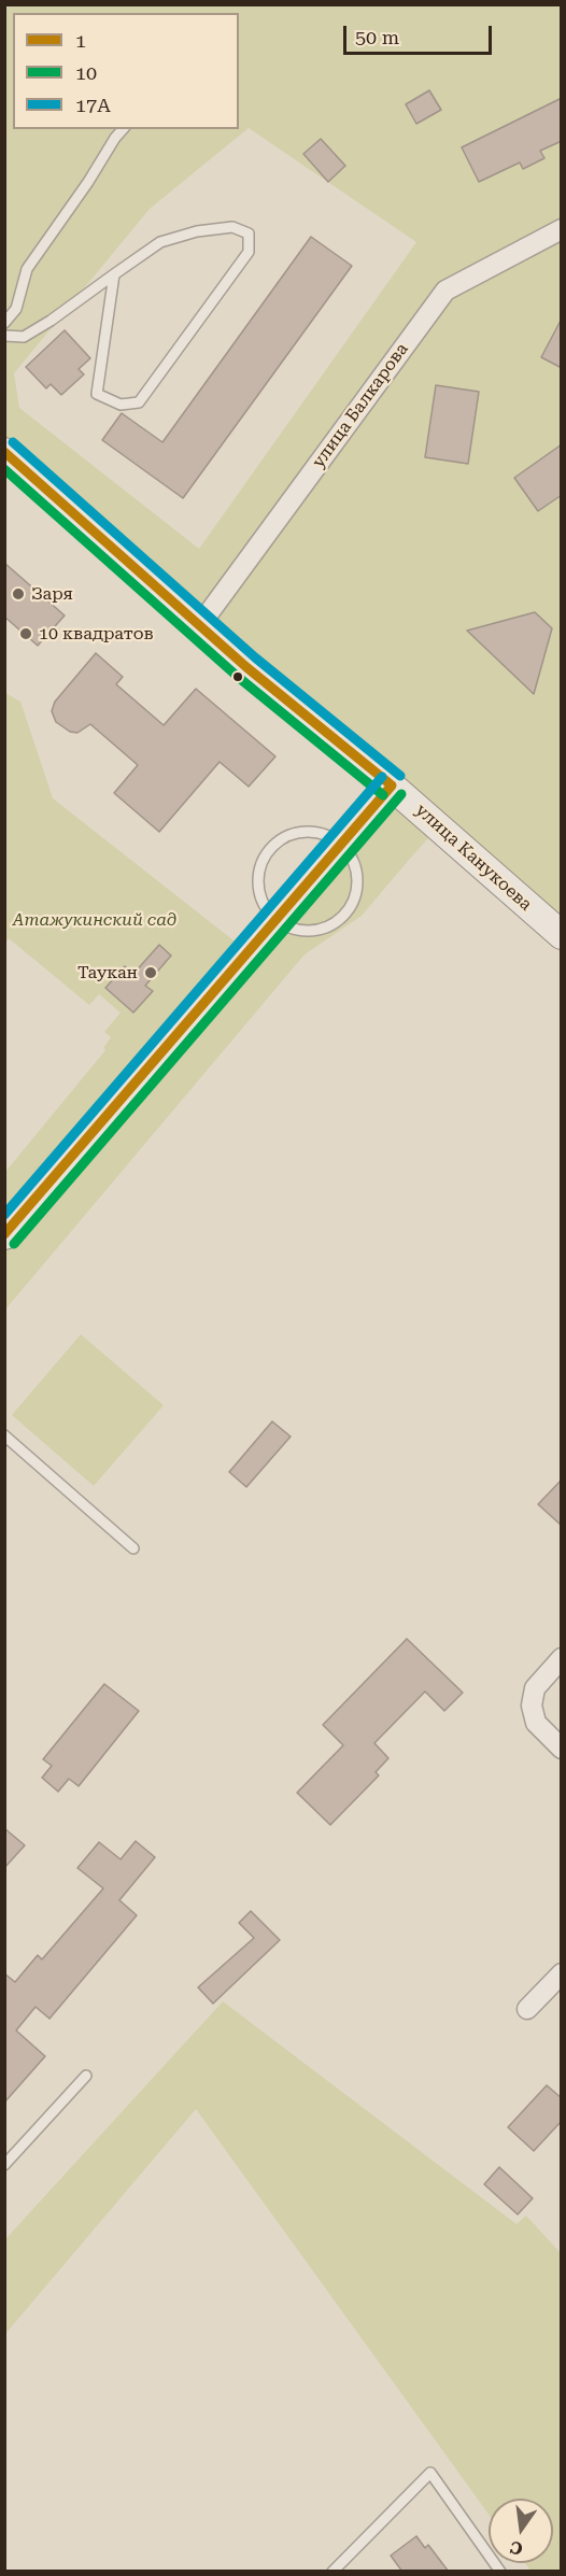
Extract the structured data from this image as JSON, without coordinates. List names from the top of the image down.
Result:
{
  "streets": {
    "street": ["улица Балкарова", "улица Канукоева"]
  },
  "crossings": [
    ["улица Балкарова", "улица Канукоева"]
  ],
  "parks": ["Атажукинский сад"],
  "places": ["Заря", "10 квадратов", "Таукан"],
  "lines": ["transit line 17А", "transit line 1", "transit line 10"],
  "legend": ["1", "10", "17А"],
  "scale_bar": "50 m",
  "north": "bottom"
}
